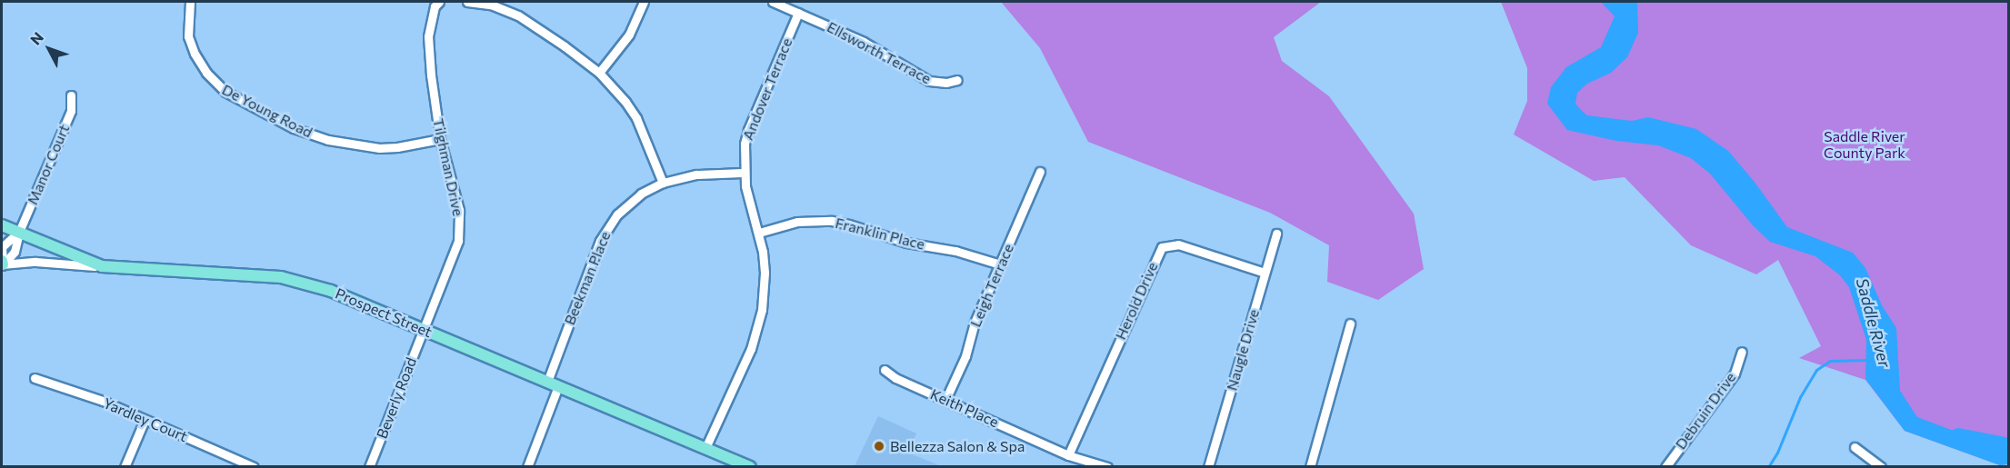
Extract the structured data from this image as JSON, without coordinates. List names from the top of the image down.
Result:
{
  "streets": {
    "main road": ["Prospect Street"],
    "street": [
      "Ellsworth Terrace",
      "Andover Terrace",
      "De Young Road",
      "Manor Court",
      "Tilghman Drive",
      "Franklin Place",
      "Beekman Place",
      "Leigh Terrace",
      "Herold Drive",
      "Naugle Drive",
      "Beverly Road",
      "Keith Place",
      "Debruin Drive",
      "Yardley Court"
    ]
  },
  "crossings": [
    ["Ellsworth Terrace", "Andover Terrace"],
    ["Andover Terrace", "Franklin Place"],
    ["Andover Terrace", "Beekman Place"],
    ["Andover Terrace", "Prospect Street"],
    ["De Young Road", "Tilghman Drive"],
    ["Manor Court", "Prospect Street"],
    ["Tilghman Drive", "Prospect Street"],
    ["Tilghman Drive", "Beverly Road"],
    ["Franklin Place", "Leigh Terrace"],
    ["Beekman Place", "Prospect Street"],
    ["Leigh Terrace", "Keith Place"],
    ["Herold Drive", "Naugle Drive"],
    ["Herold Drive", "Keith Place"],
    ["Prospect Street", "Beverly Road"]
  ],
  "water": ["Saddle River"],
  "parks": ["Saddle River County Park"],
  "places": ["Bellezza Salon & Spa"],
  "north": "top left"
}
